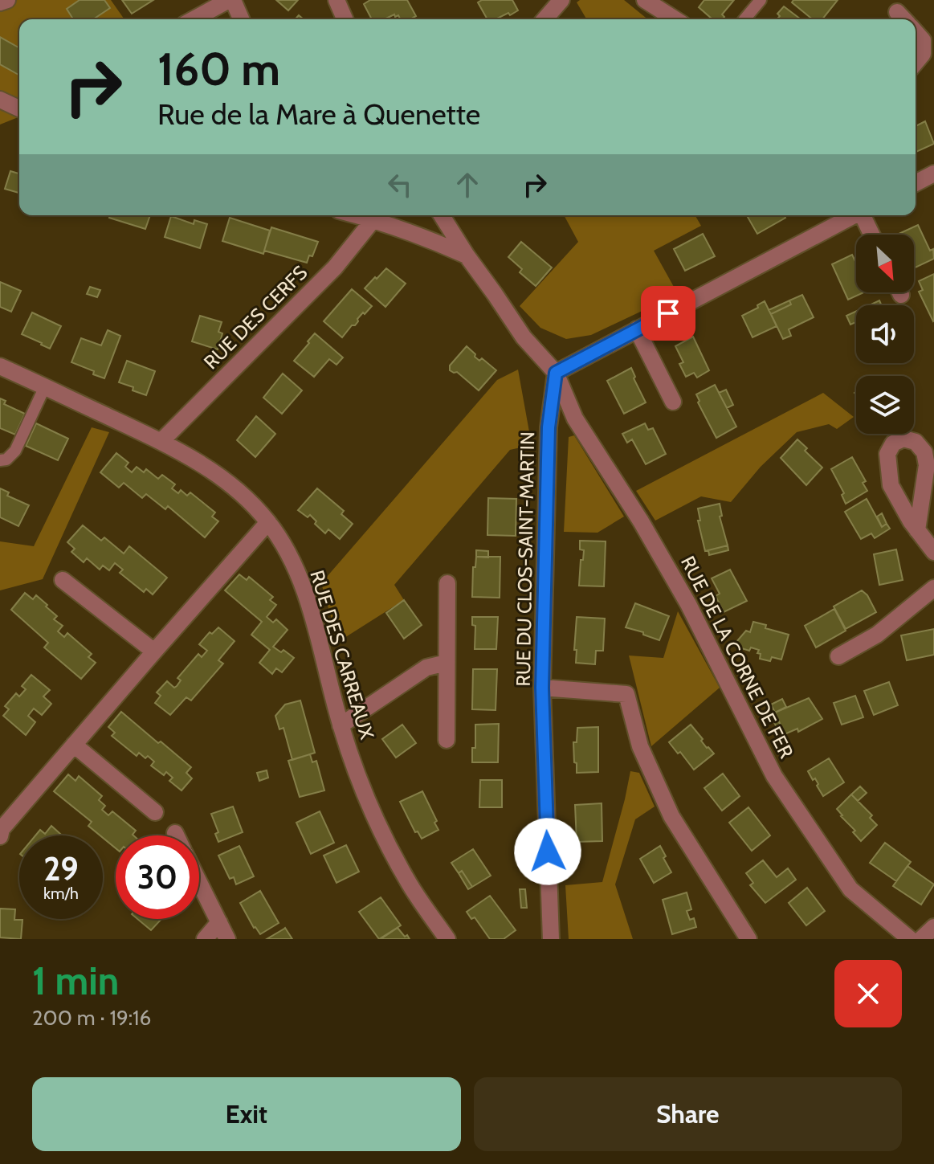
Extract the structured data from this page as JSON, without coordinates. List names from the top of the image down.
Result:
{
  "streets": {
    "street": [
      "RUE DES CERFS",
      "RUE DU CLOS-SAINT-MARTIN",
      "RUE DES CARREAUX",
      "RUE DE LA CORNE DE FER"
    ]
  },
  "crossings": [
    ["RUE DES CERFS", "RUE DES CARREAUX"],
    ["RUE DU CLOS-SAINT-MARTIN", "RUE DE LA CORNE DE FER"]
  ],
  "north": "bottom right",
  "page": {
    "turn": ["160 m", "Rue de la Mare à Quenette"],
    "speed": "29 km/h",
    "limit": "30",
    "heading": ["1 min", "200 m · 19:16"],
    "buttons": ["Exit", "Share"]
  }
}
